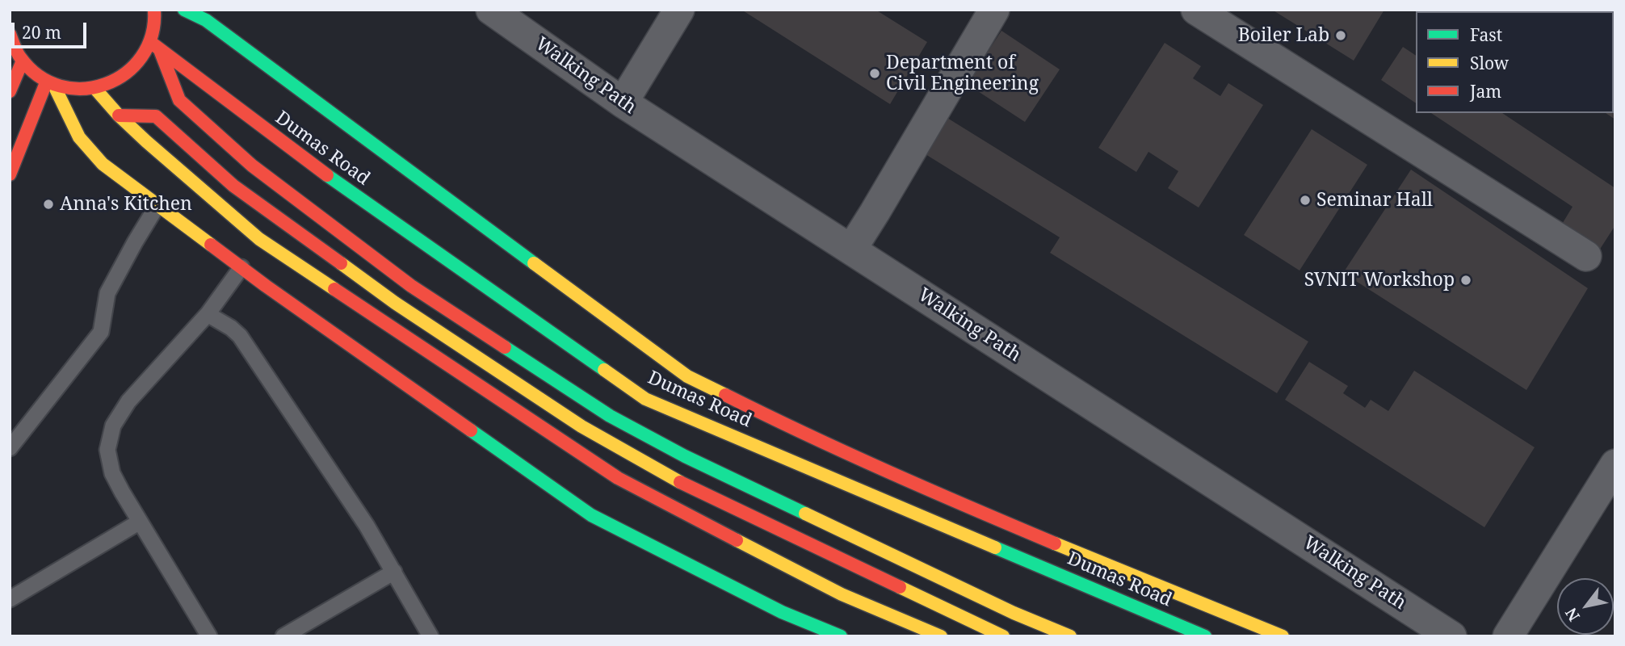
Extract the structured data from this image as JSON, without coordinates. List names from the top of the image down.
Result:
{
  "streets": {
    "main road": ["Dumas Road"],
    "street": ["Walking Path"]
  },
  "places": [
    "Boiler Lab",
    "Department of Civil Engineering",
    "Seminar Hall",
    "Anna's Kitchen",
    "SVNIT Workshop"
  ],
  "legend": ["Fast", "Slow", "Jam"],
  "scale_bar": "20 m",
  "north": "bottom left"
}
